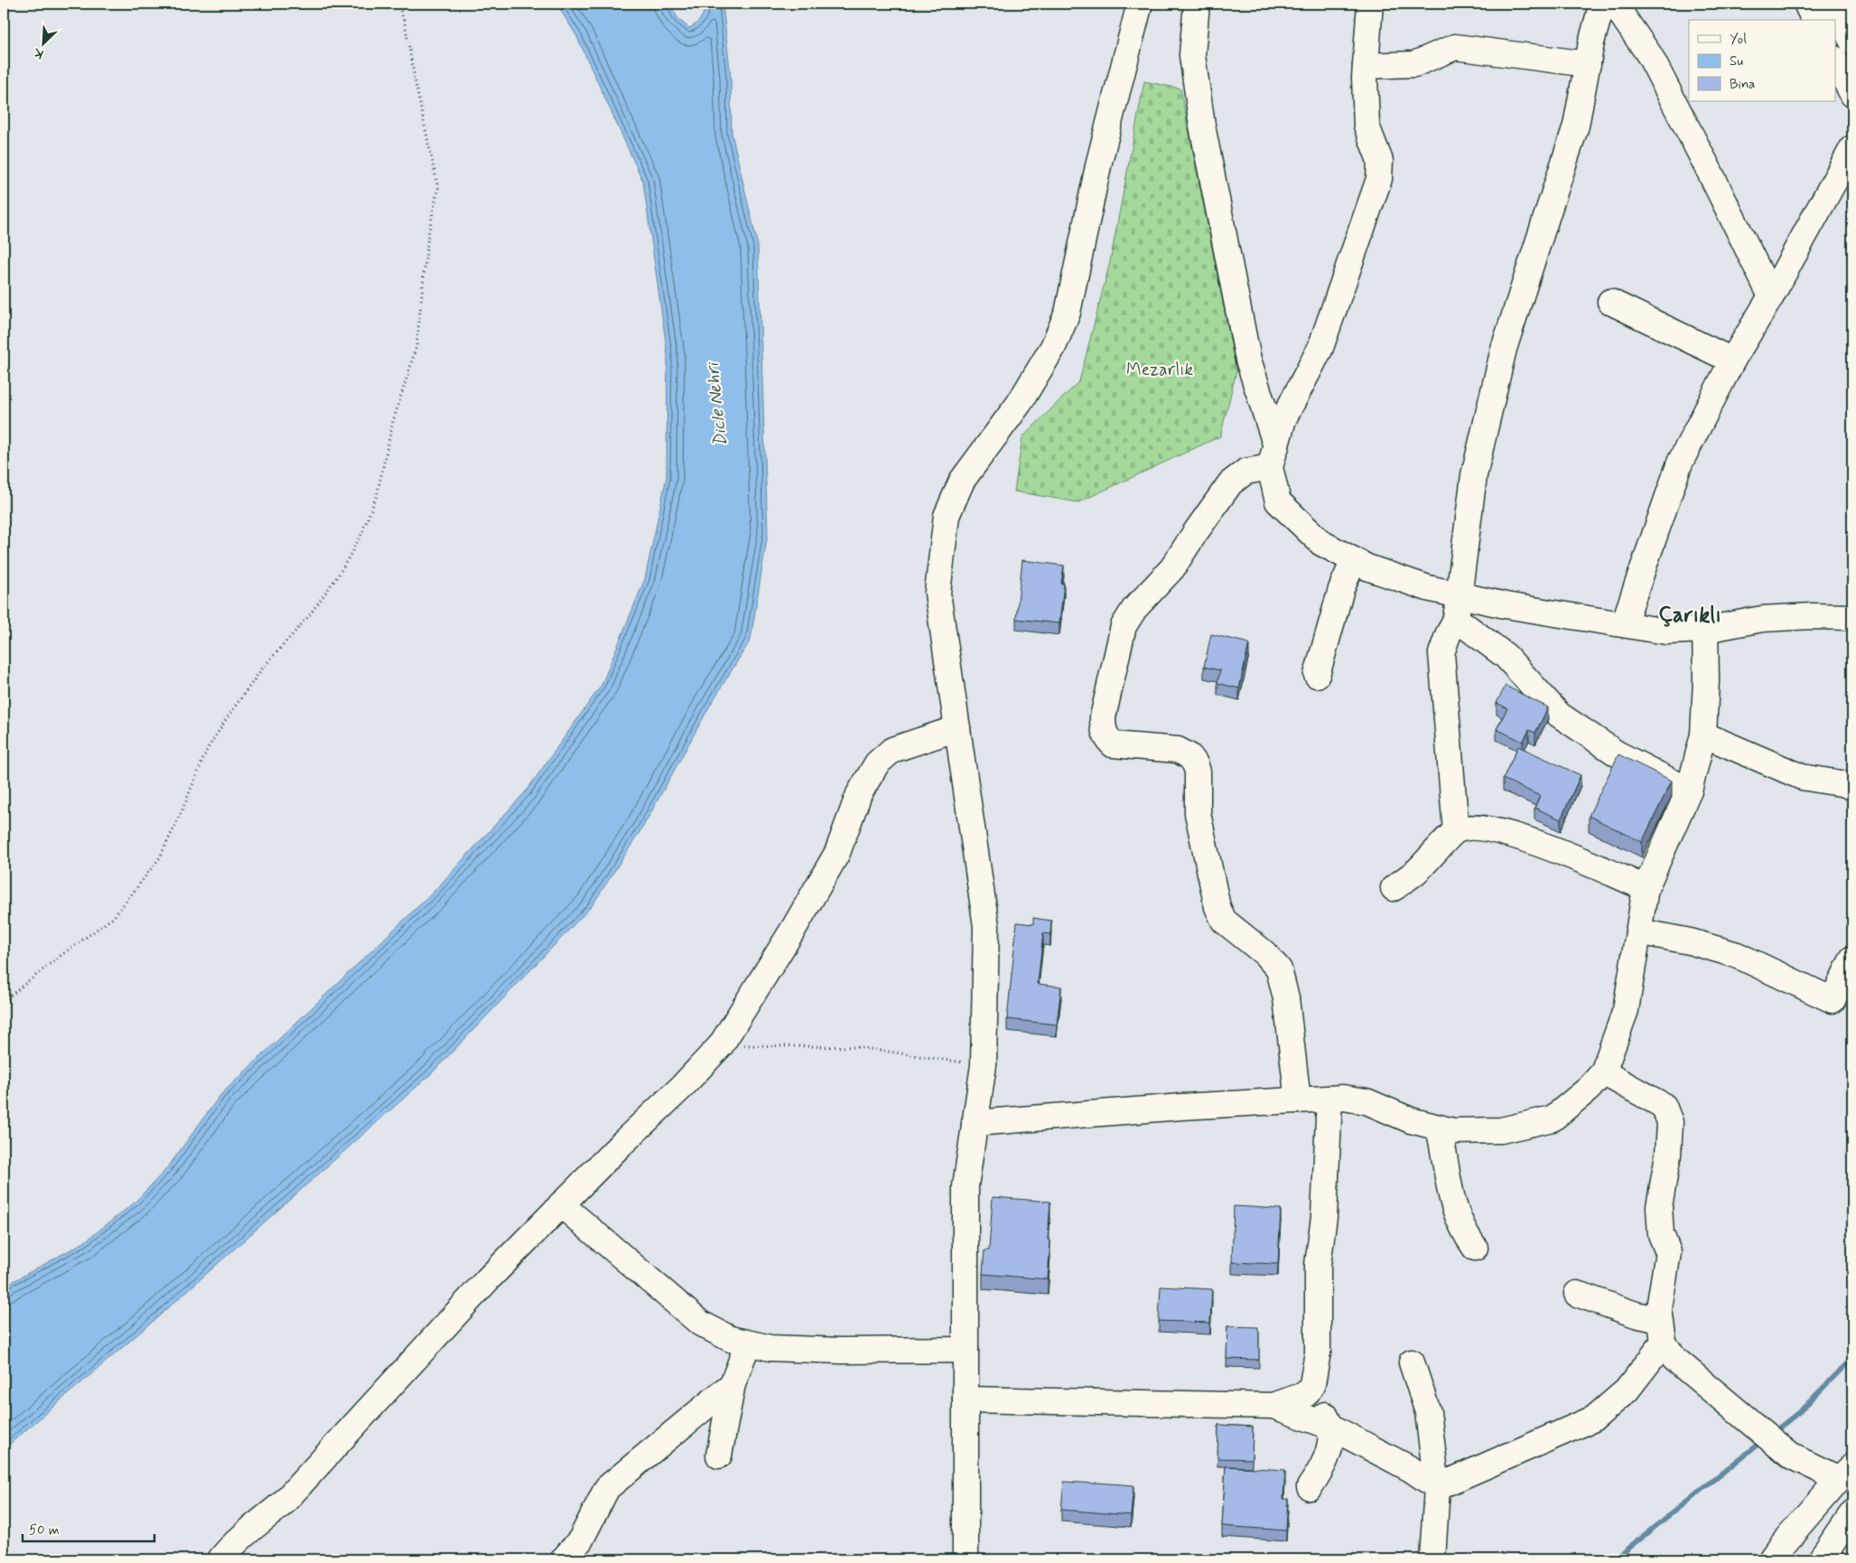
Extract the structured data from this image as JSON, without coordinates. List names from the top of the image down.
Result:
{
  "districts": ["Çarıklı"],
  "water": ["Dicle Nehri"],
  "parks": ["Mezarlık"],
  "legend": ["Yol", "Su", "Bina"],
  "scale_bar": "50 m",
  "north": "bottom left"
}
